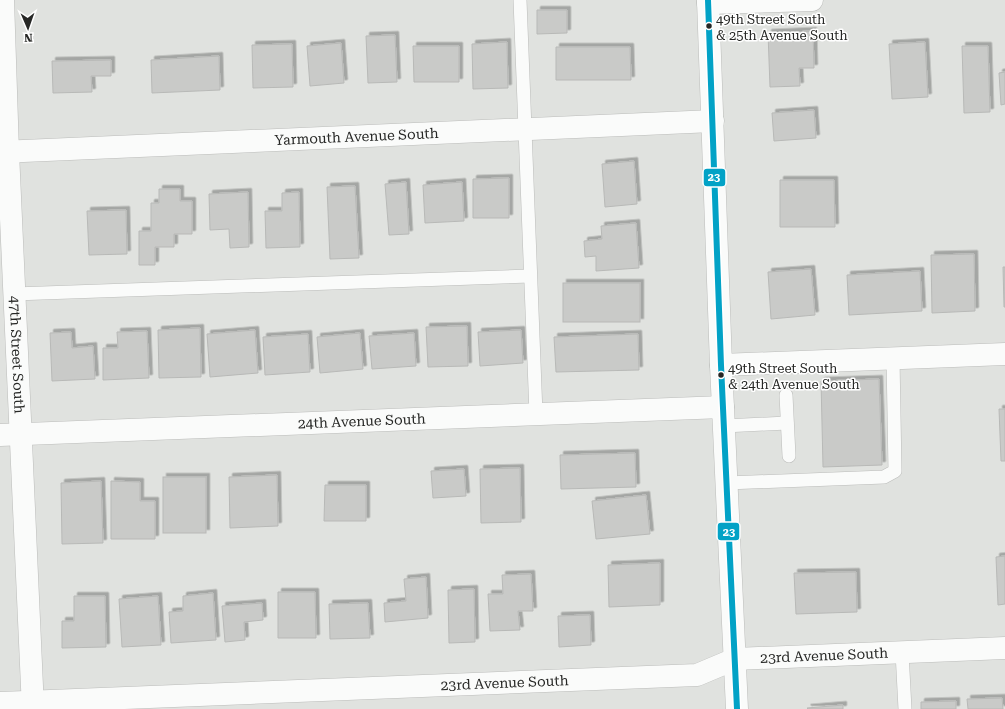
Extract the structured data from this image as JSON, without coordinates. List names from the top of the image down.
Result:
{
  "streets": {
    "street": [
      "Yarmouth Avenue South",
      "47th Street South",
      "24th Avenue South",
      "23rd Avenue South"
    ]
  },
  "crossings": [
    ["Yarmouth Avenue South", "47th Street South"],
    ["47th Street South", "24th Avenue South"],
    ["47th Street South", "23rd Avenue South"]
  ],
  "places": ["49th Street South & 25th Avenue South", "49th Street South & 24th Avenue South"],
  "lines": ["transit line 23"],
  "north": "bottom"
}
